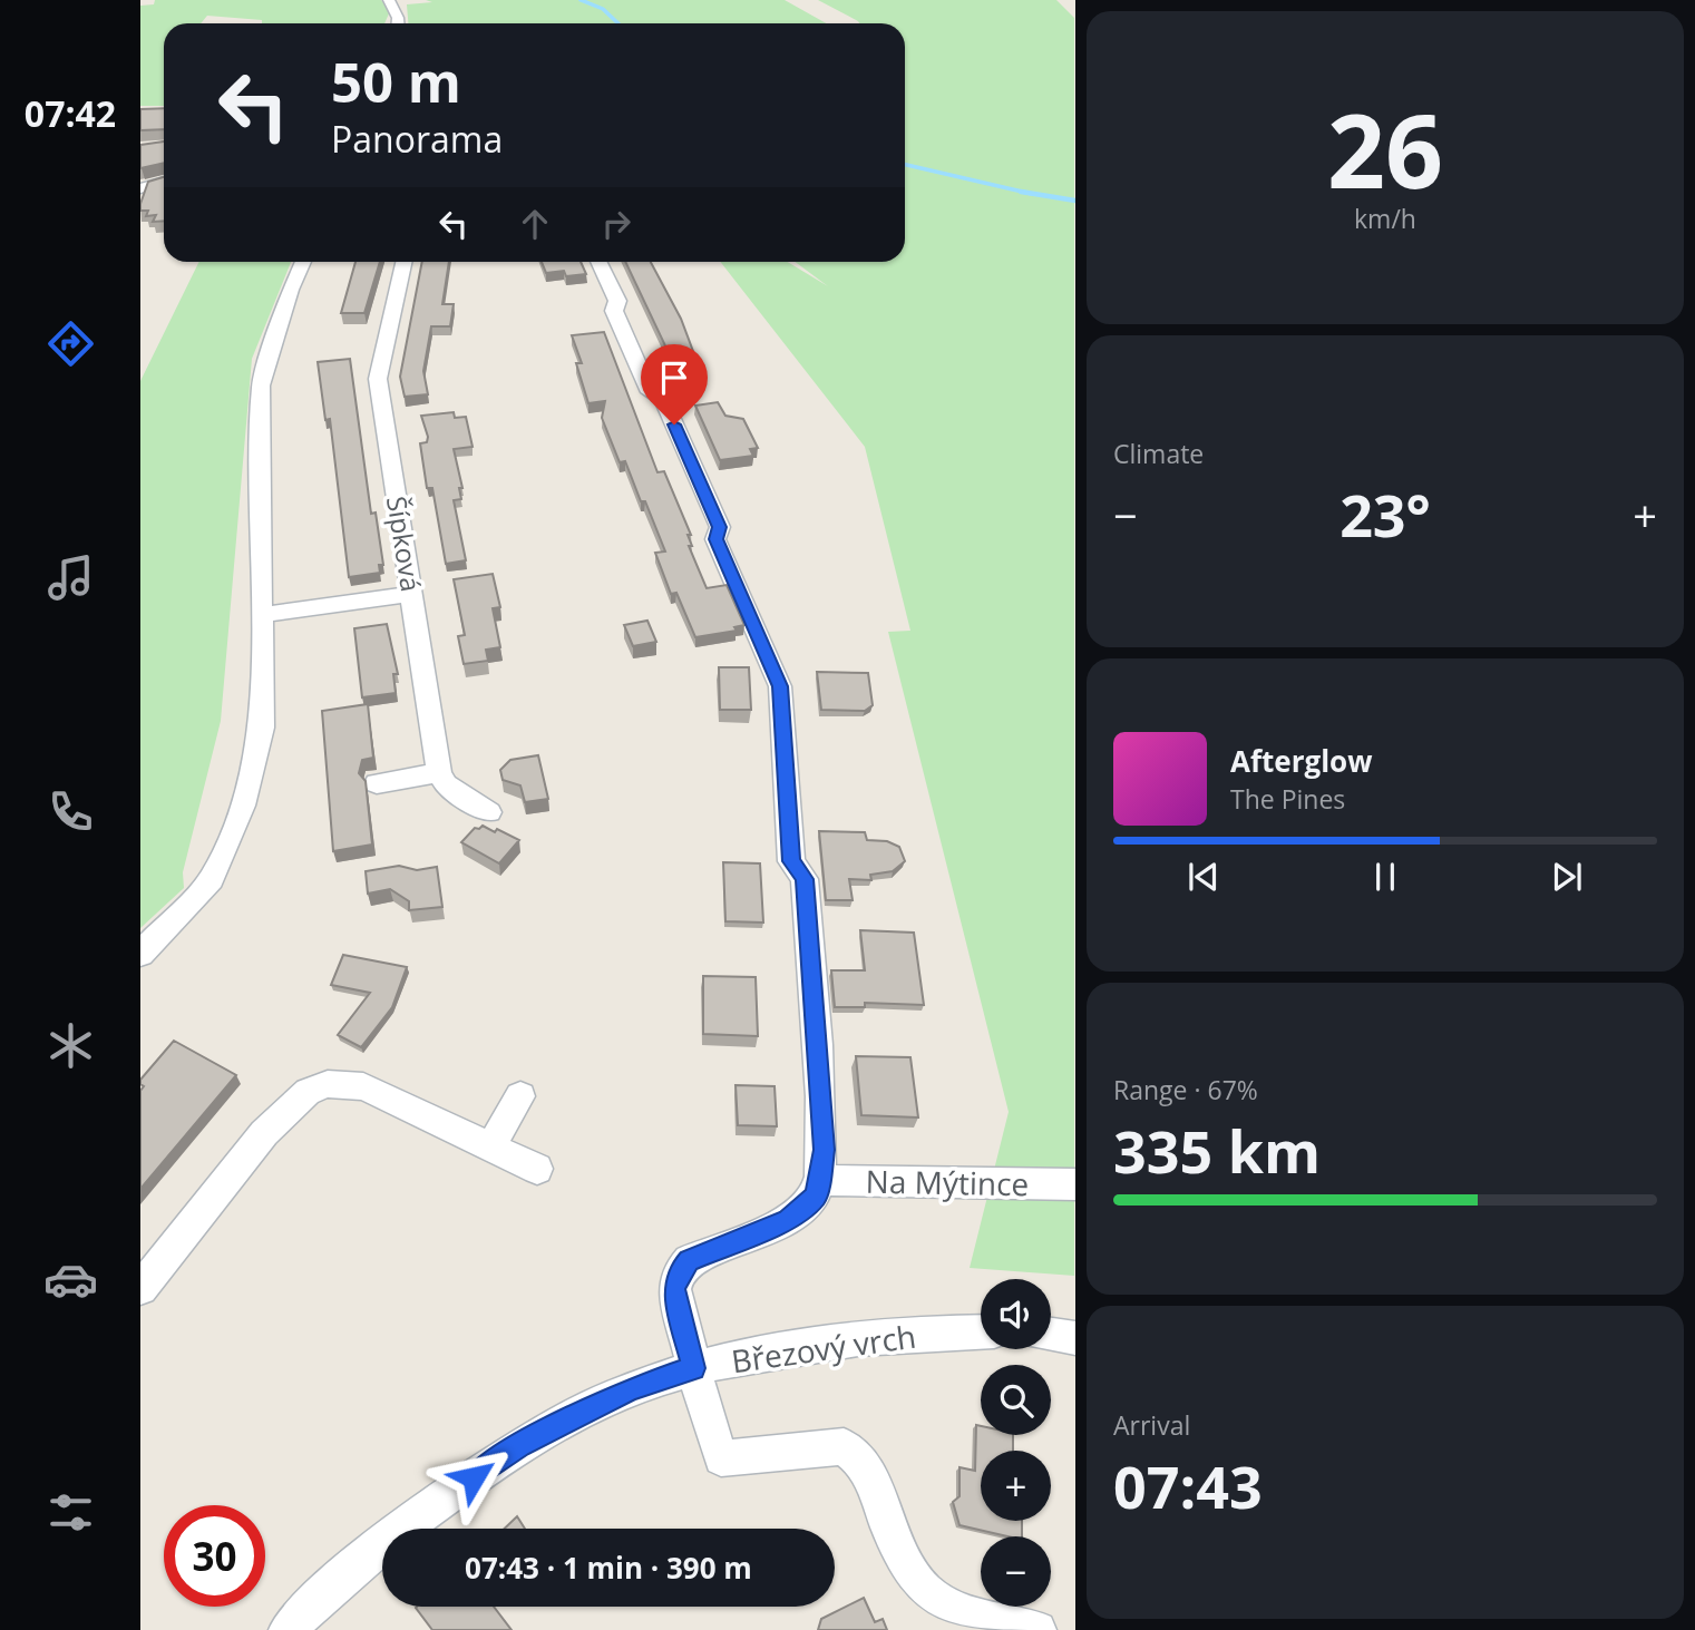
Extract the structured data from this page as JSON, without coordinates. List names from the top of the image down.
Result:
{
  "streets": {
    "street": ["Šípková", "Na Mýtince", "Březový vrch"]
  },
  "page": {
    "tabs": "07:42",
    "tile": [
      ["26", "km/h"],
      "Climate",
      ["Range · 67%", "335 km"],
      ["Arrival", "07:43"]
    ],
    "turn": ["50 m", "Panorama"],
    "heat": ["−", "23°", "+"],
    "song": ["Afterglow", "The Pines"],
    "map_buttons": ["+", "−"],
    "limit": "30",
    "trip": "07:43 · 1 min · 390 m"
  }
}
